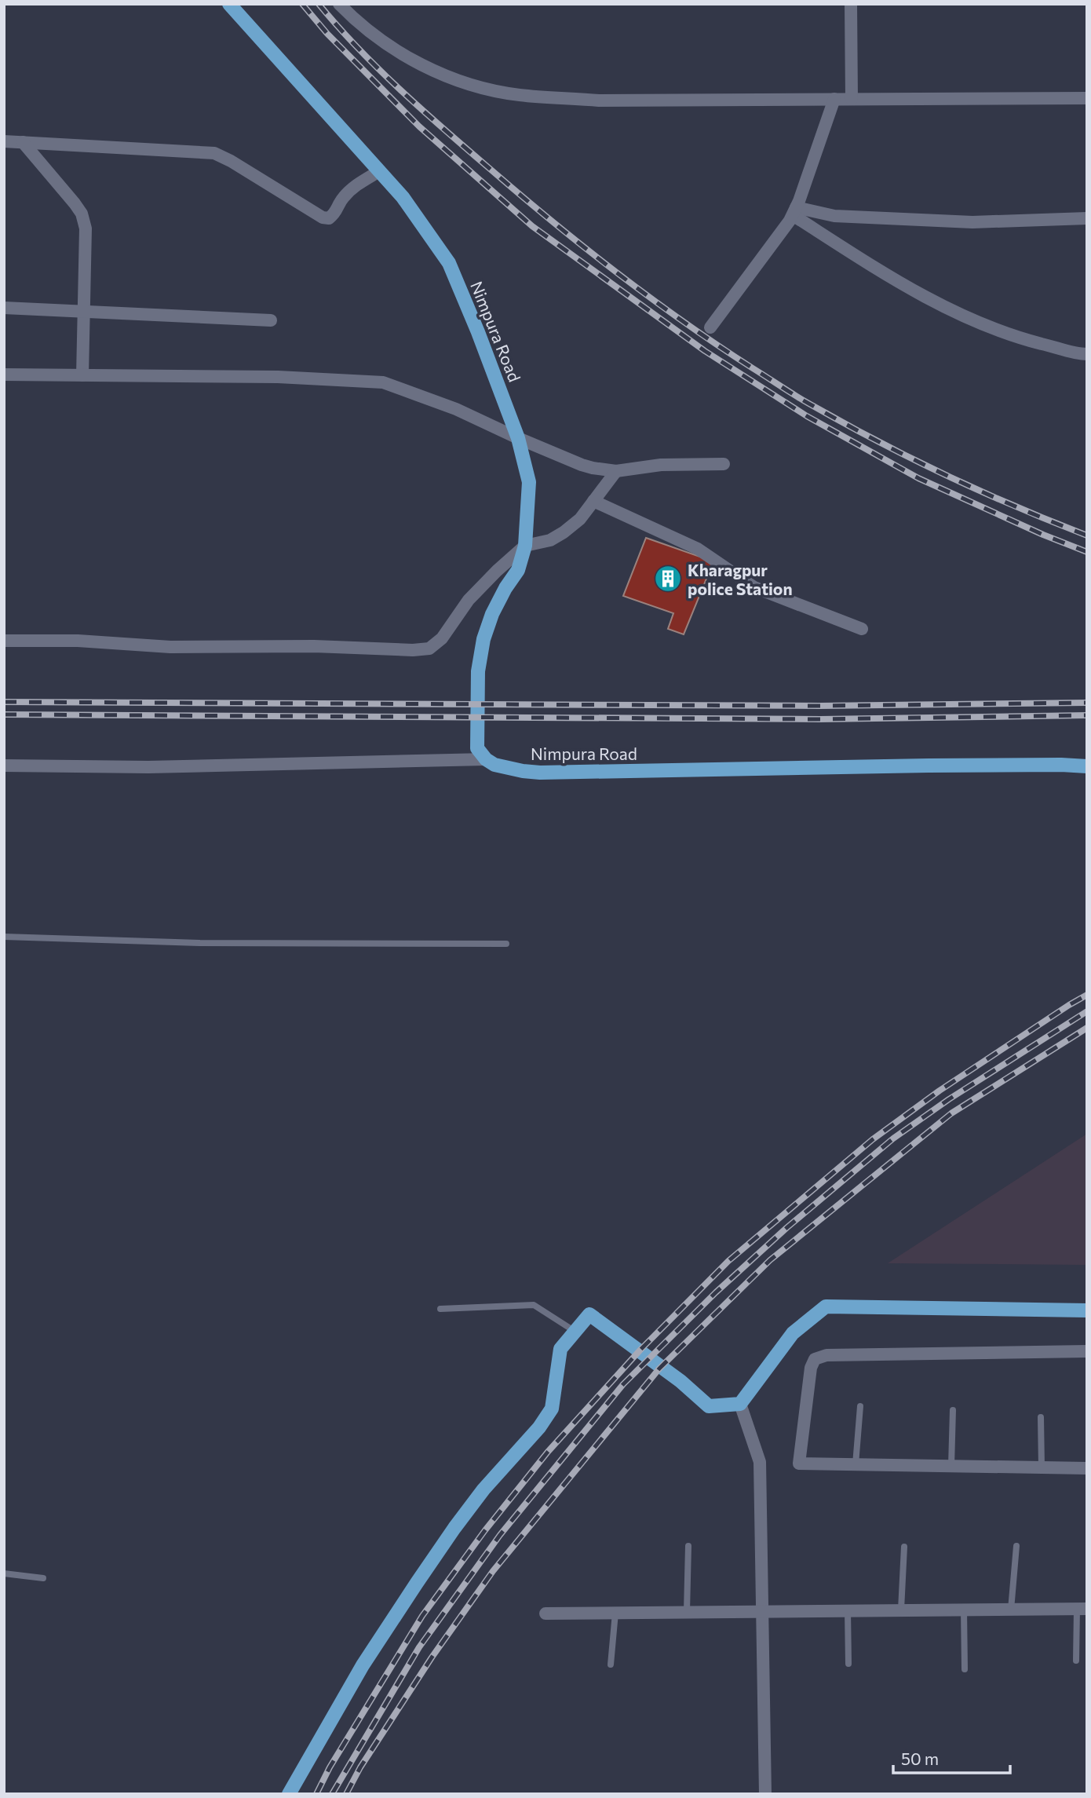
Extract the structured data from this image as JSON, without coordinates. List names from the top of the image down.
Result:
{
  "streets": {
    "main road": ["Nimpura Road"]
  },
  "places": {
    "building": ["Kharagpur police Station"]
  },
  "scale_bar": "50 m"
}
